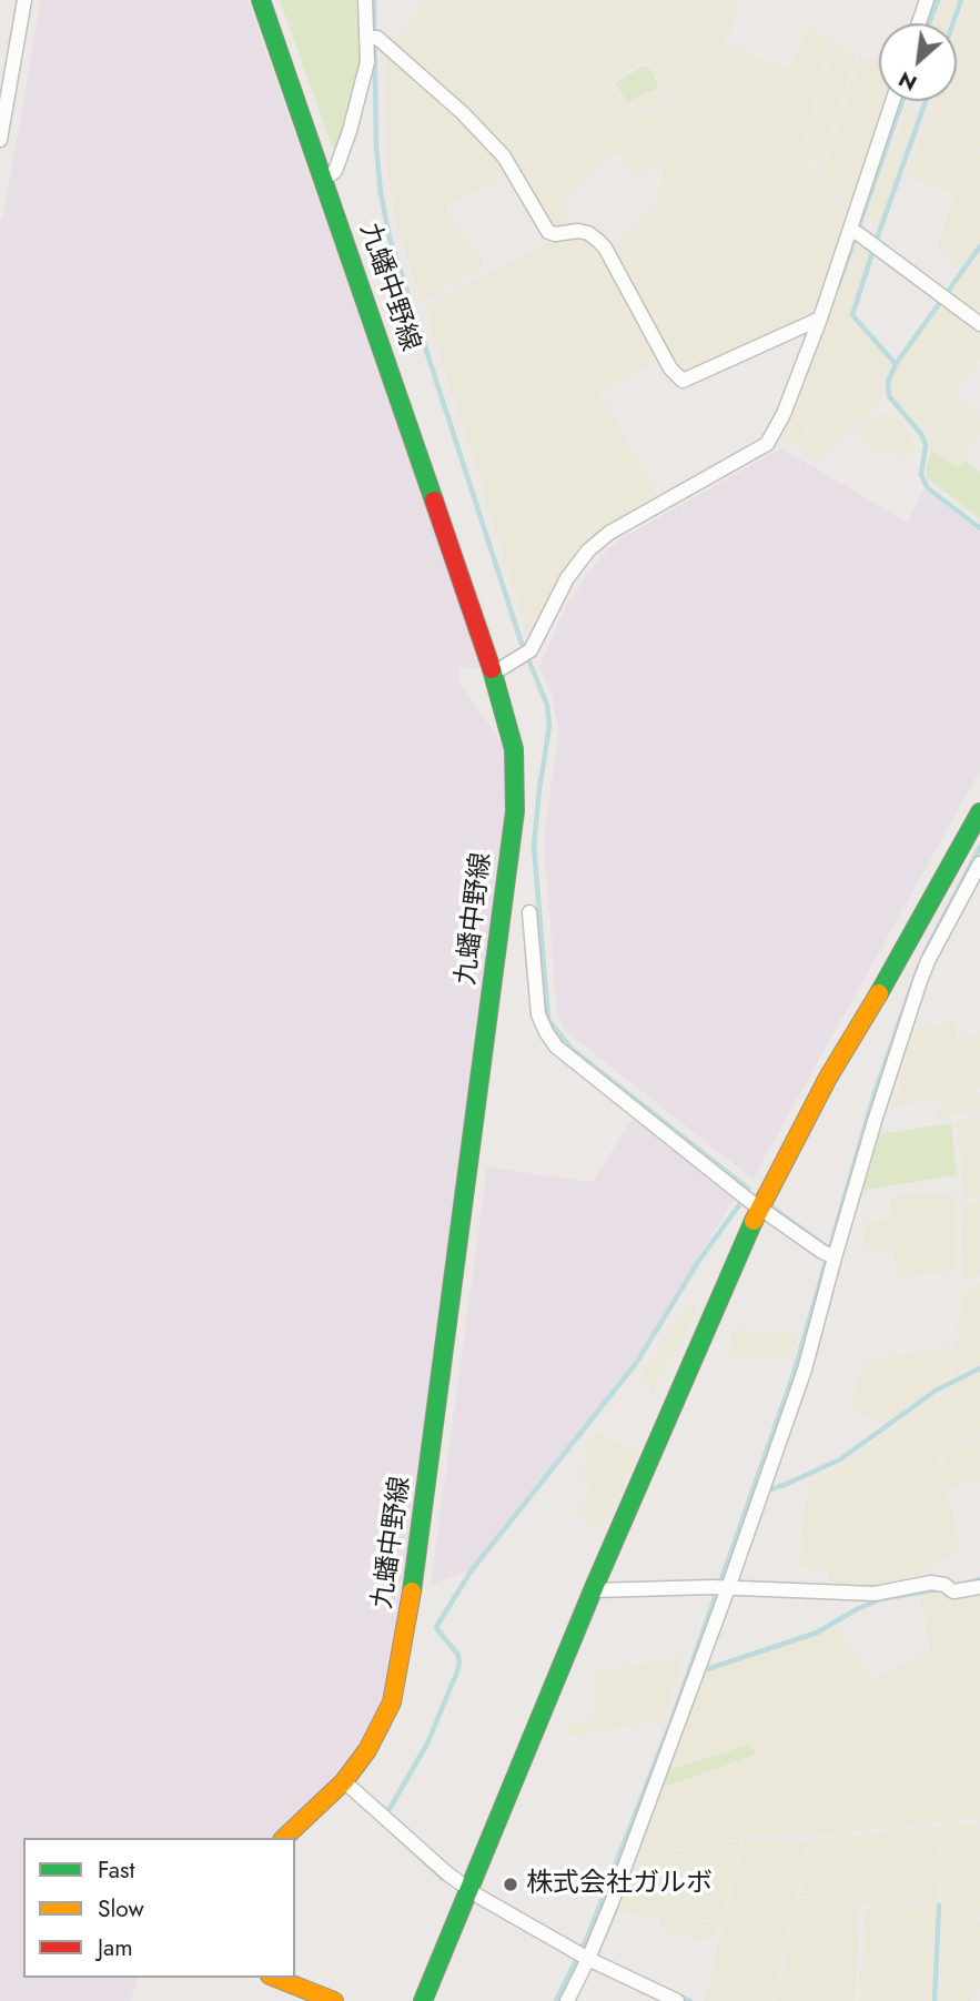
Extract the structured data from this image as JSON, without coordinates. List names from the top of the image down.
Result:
{
  "streets": {
    "main road": ["九蟠中野線"]
  },
  "places": ["株式会社ガルボ"],
  "legend": ["Fast", "Slow", "Jam"],
  "north": "bottom left"
}
